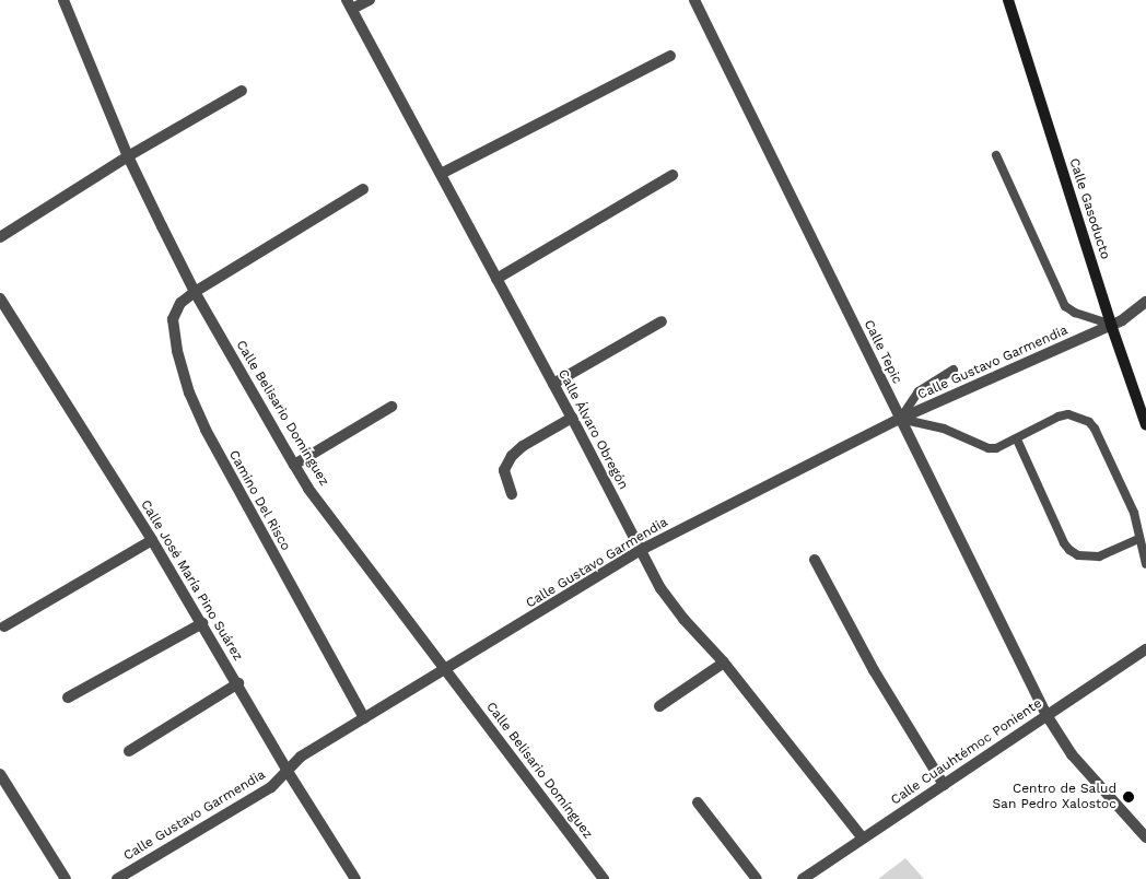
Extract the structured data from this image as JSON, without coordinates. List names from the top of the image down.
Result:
{
  "streets": {
    "main road": ["Calle Gasoducto"],
    "street": [
      "Calle Tepic",
      "Calle Gustavo Garmendia",
      "Calle Belisario Domínguez",
      "Calle Álvaro Obregón",
      "Camino Del Risco",
      "Calle José María Pino Suárez",
      "Calle Cuauhtémoc Poniente"
    ]
  },
  "crossings": [
    ["Calle Gasoducto", "Calle Gustavo Garmendia"],
    ["Calle Tepic", "Calle Gustavo Garmendia"],
    ["Calle Tepic", "Calle Cuauhtémoc Poniente"],
    ["Calle Gustavo Garmendia", "Calle Belisario Domínguez"],
    ["Calle Gustavo Garmendia", "Calle Álvaro Obregón"],
    ["Calle Gustavo Garmendia", "Camino Del Risco"],
    ["Calle Gustavo Garmendia", "Calle José María Pino Suárez"],
    ["Calle Belisario Domínguez", "Camino Del Risco"],
    ["Calle Álvaro Obregón", "Calle Cuauhtémoc Poniente"]
  ],
  "places": ["Centro de Salud San Pedro Xalostoc"]
}
